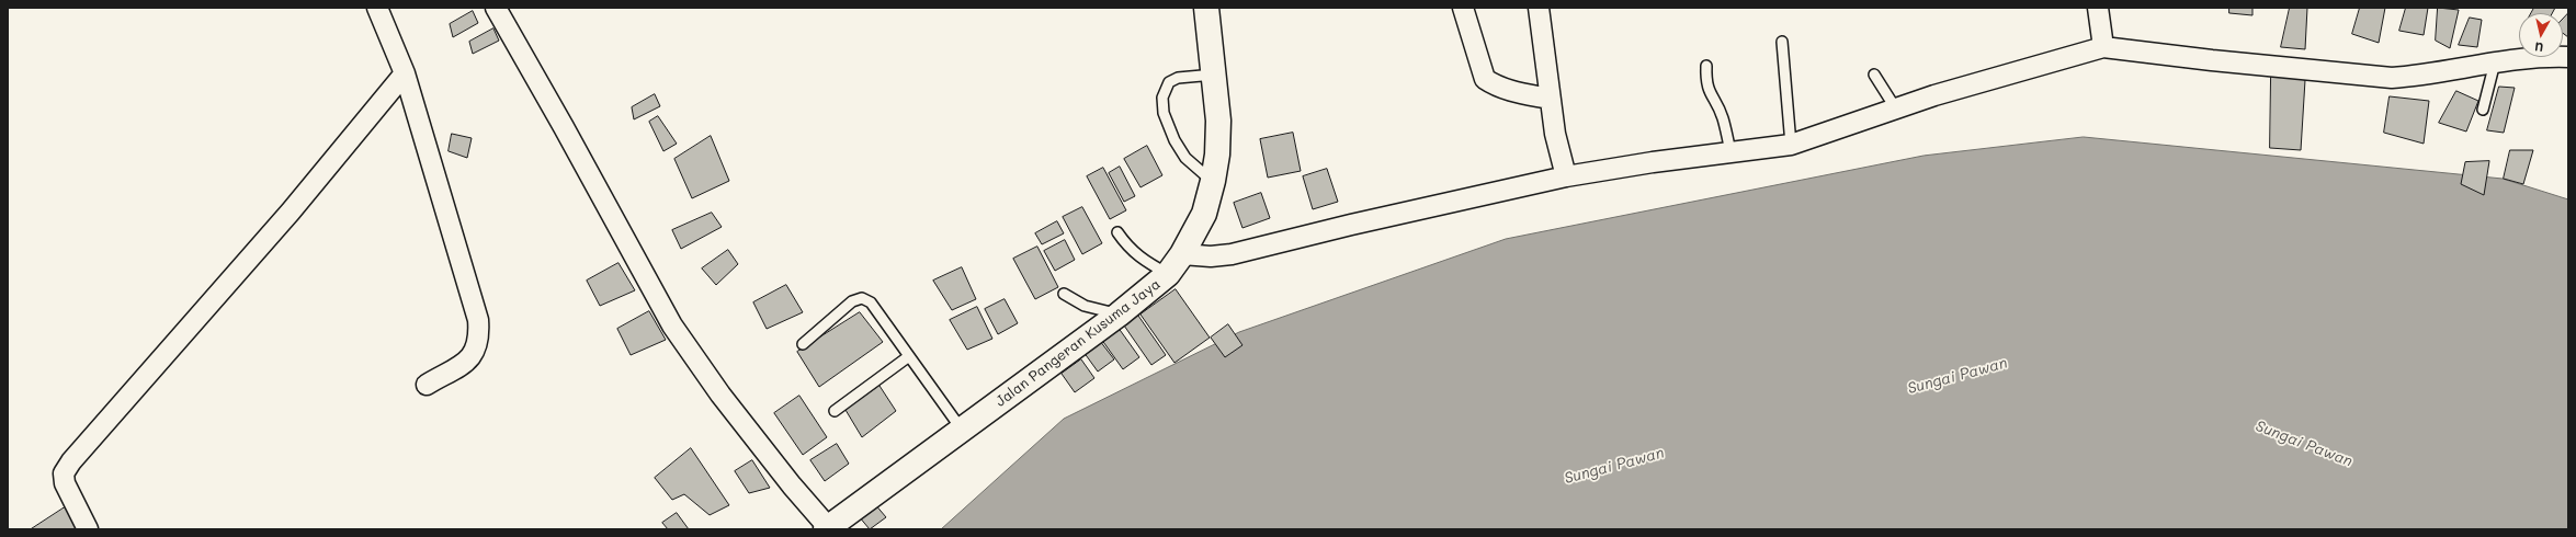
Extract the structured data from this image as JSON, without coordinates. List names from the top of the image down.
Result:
{
  "streets": {
    "street": ["Jalan Pangeran Kusuma Jaya"]
  },
  "water": ["Sungai Pawan"],
  "north": "bottom"
}
